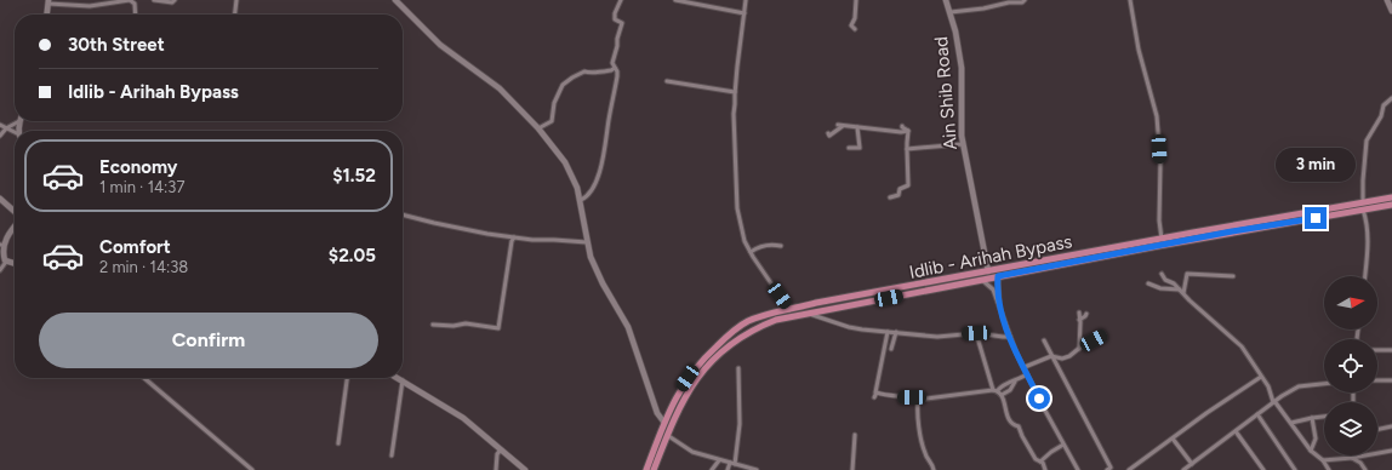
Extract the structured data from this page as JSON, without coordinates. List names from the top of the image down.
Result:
{
  "streets": {
    "main road": ["Idlib - Arihah Bypass"],
    "street": ["Ain Shib Road"]
  },
  "crossings": [
    ["Ain Shib Road", "Idlib - Arihah Bypass"]
  ],
  "north": "right",
  "page": {
    "banner": ["30th Street", "Idlib - Arihah Bypass"],
    "list": [
      {
        "name": "Economy",
        "note": "1 min · 14:37",
        "value": "$1.52"
      },
      {
        "name": "Comfort",
        "note": "2 min · 14:38",
        "value": "$2.05"
      }
    ],
    "bubble": "3 min",
    "buttons": "Confirm"
  }
}
